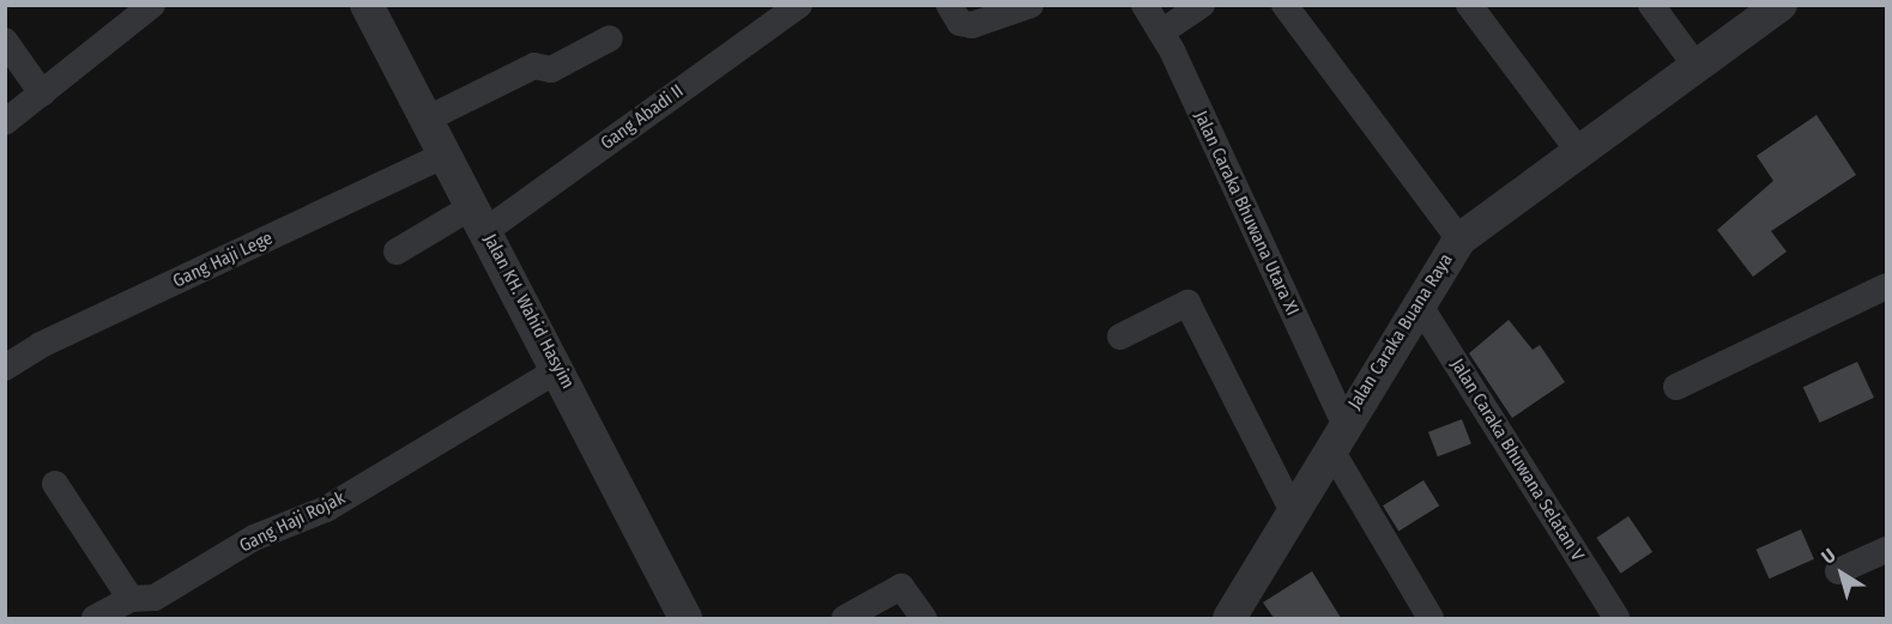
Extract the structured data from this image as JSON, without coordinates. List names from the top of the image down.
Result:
{
  "streets": {
    "street": [
      "Gang Abadi II",
      "Jalan Caraka Bhuwana Utara XI",
      "Gang Haji Lege",
      "Jalan KH. Wahid Hasyim",
      "Jalan Caraka Buana Raya",
      "Jalan Caraka Bhuwana Selatan V",
      "Gang Haji Rojak"
    ]
  },
  "crossings": [
    ["Gang Abadi II", "Jalan KH. Wahid Hasyim"],
    ["Jalan Caraka Bhuwana Utara XI", "Jalan Caraka Buana Raya"],
    ["Gang Haji Lege", "Jalan KH. Wahid Hasyim"],
    ["Jalan KH. Wahid Hasyim", "Gang Haji Rojak"],
    ["Jalan Caraka Buana Raya", "Jalan Caraka Bhuwana Selatan V"]
  ],
  "north": "top left"
}
